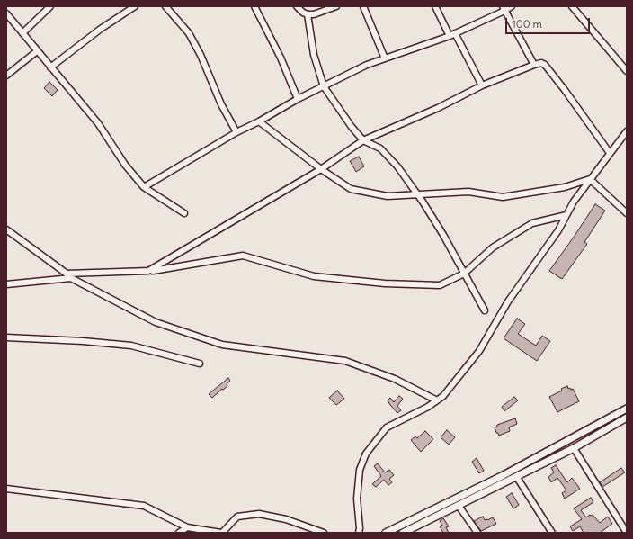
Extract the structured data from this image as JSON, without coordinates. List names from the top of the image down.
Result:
{
  "scale_bar": "100 m"
}
